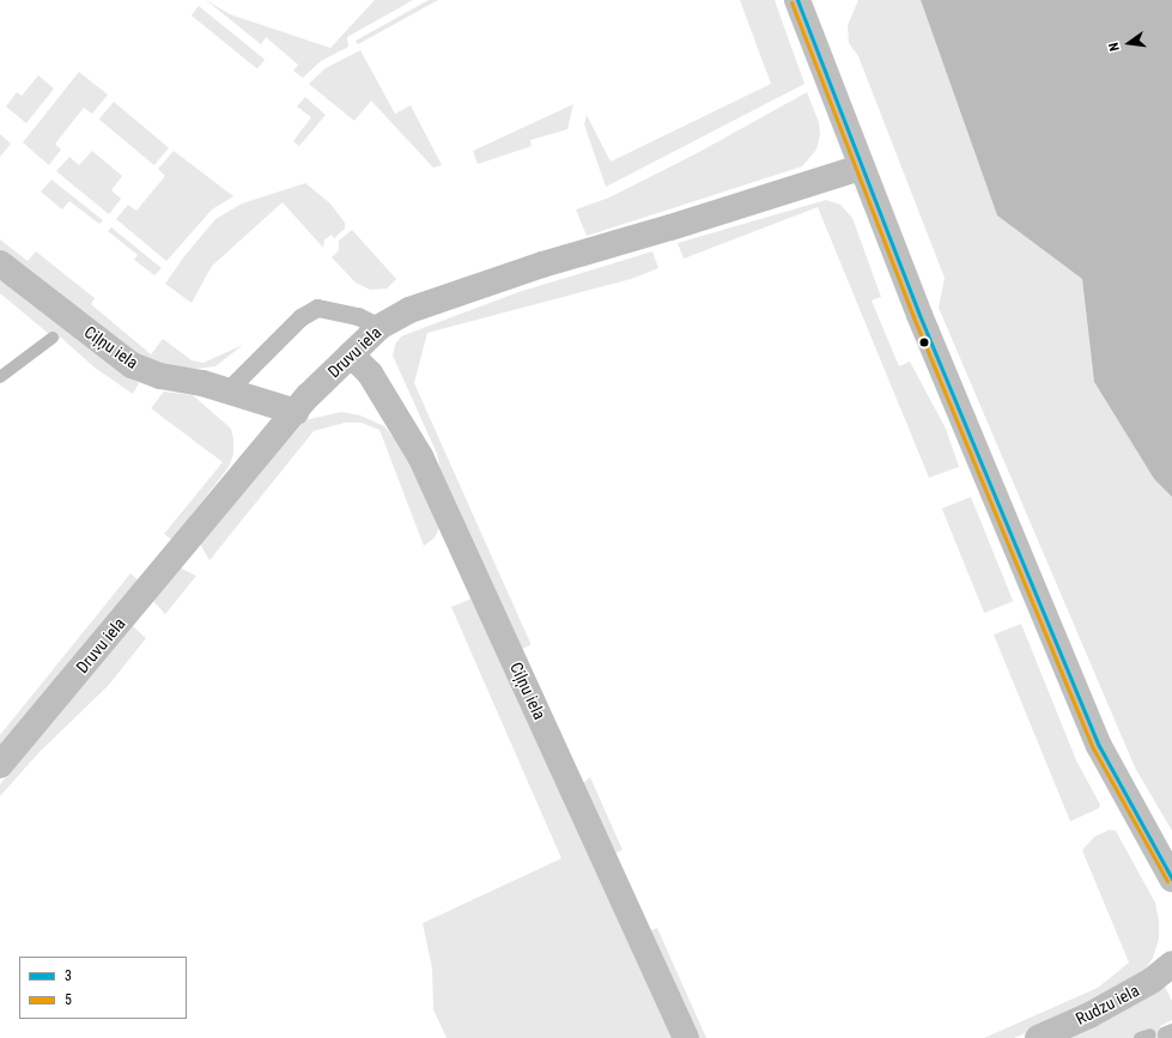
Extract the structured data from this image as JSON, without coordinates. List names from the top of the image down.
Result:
{
  "streets": {
    "street": ["Ciļņu iela", "Druvu iela", "Rudzu iela"]
  },
  "crossings": [
    ["Ciļņu iela", "Druvu iela"]
  ],
  "lines": ["transit line 3", "transit line 5"],
  "legend": ["3", "5"],
  "north": "left"
}
